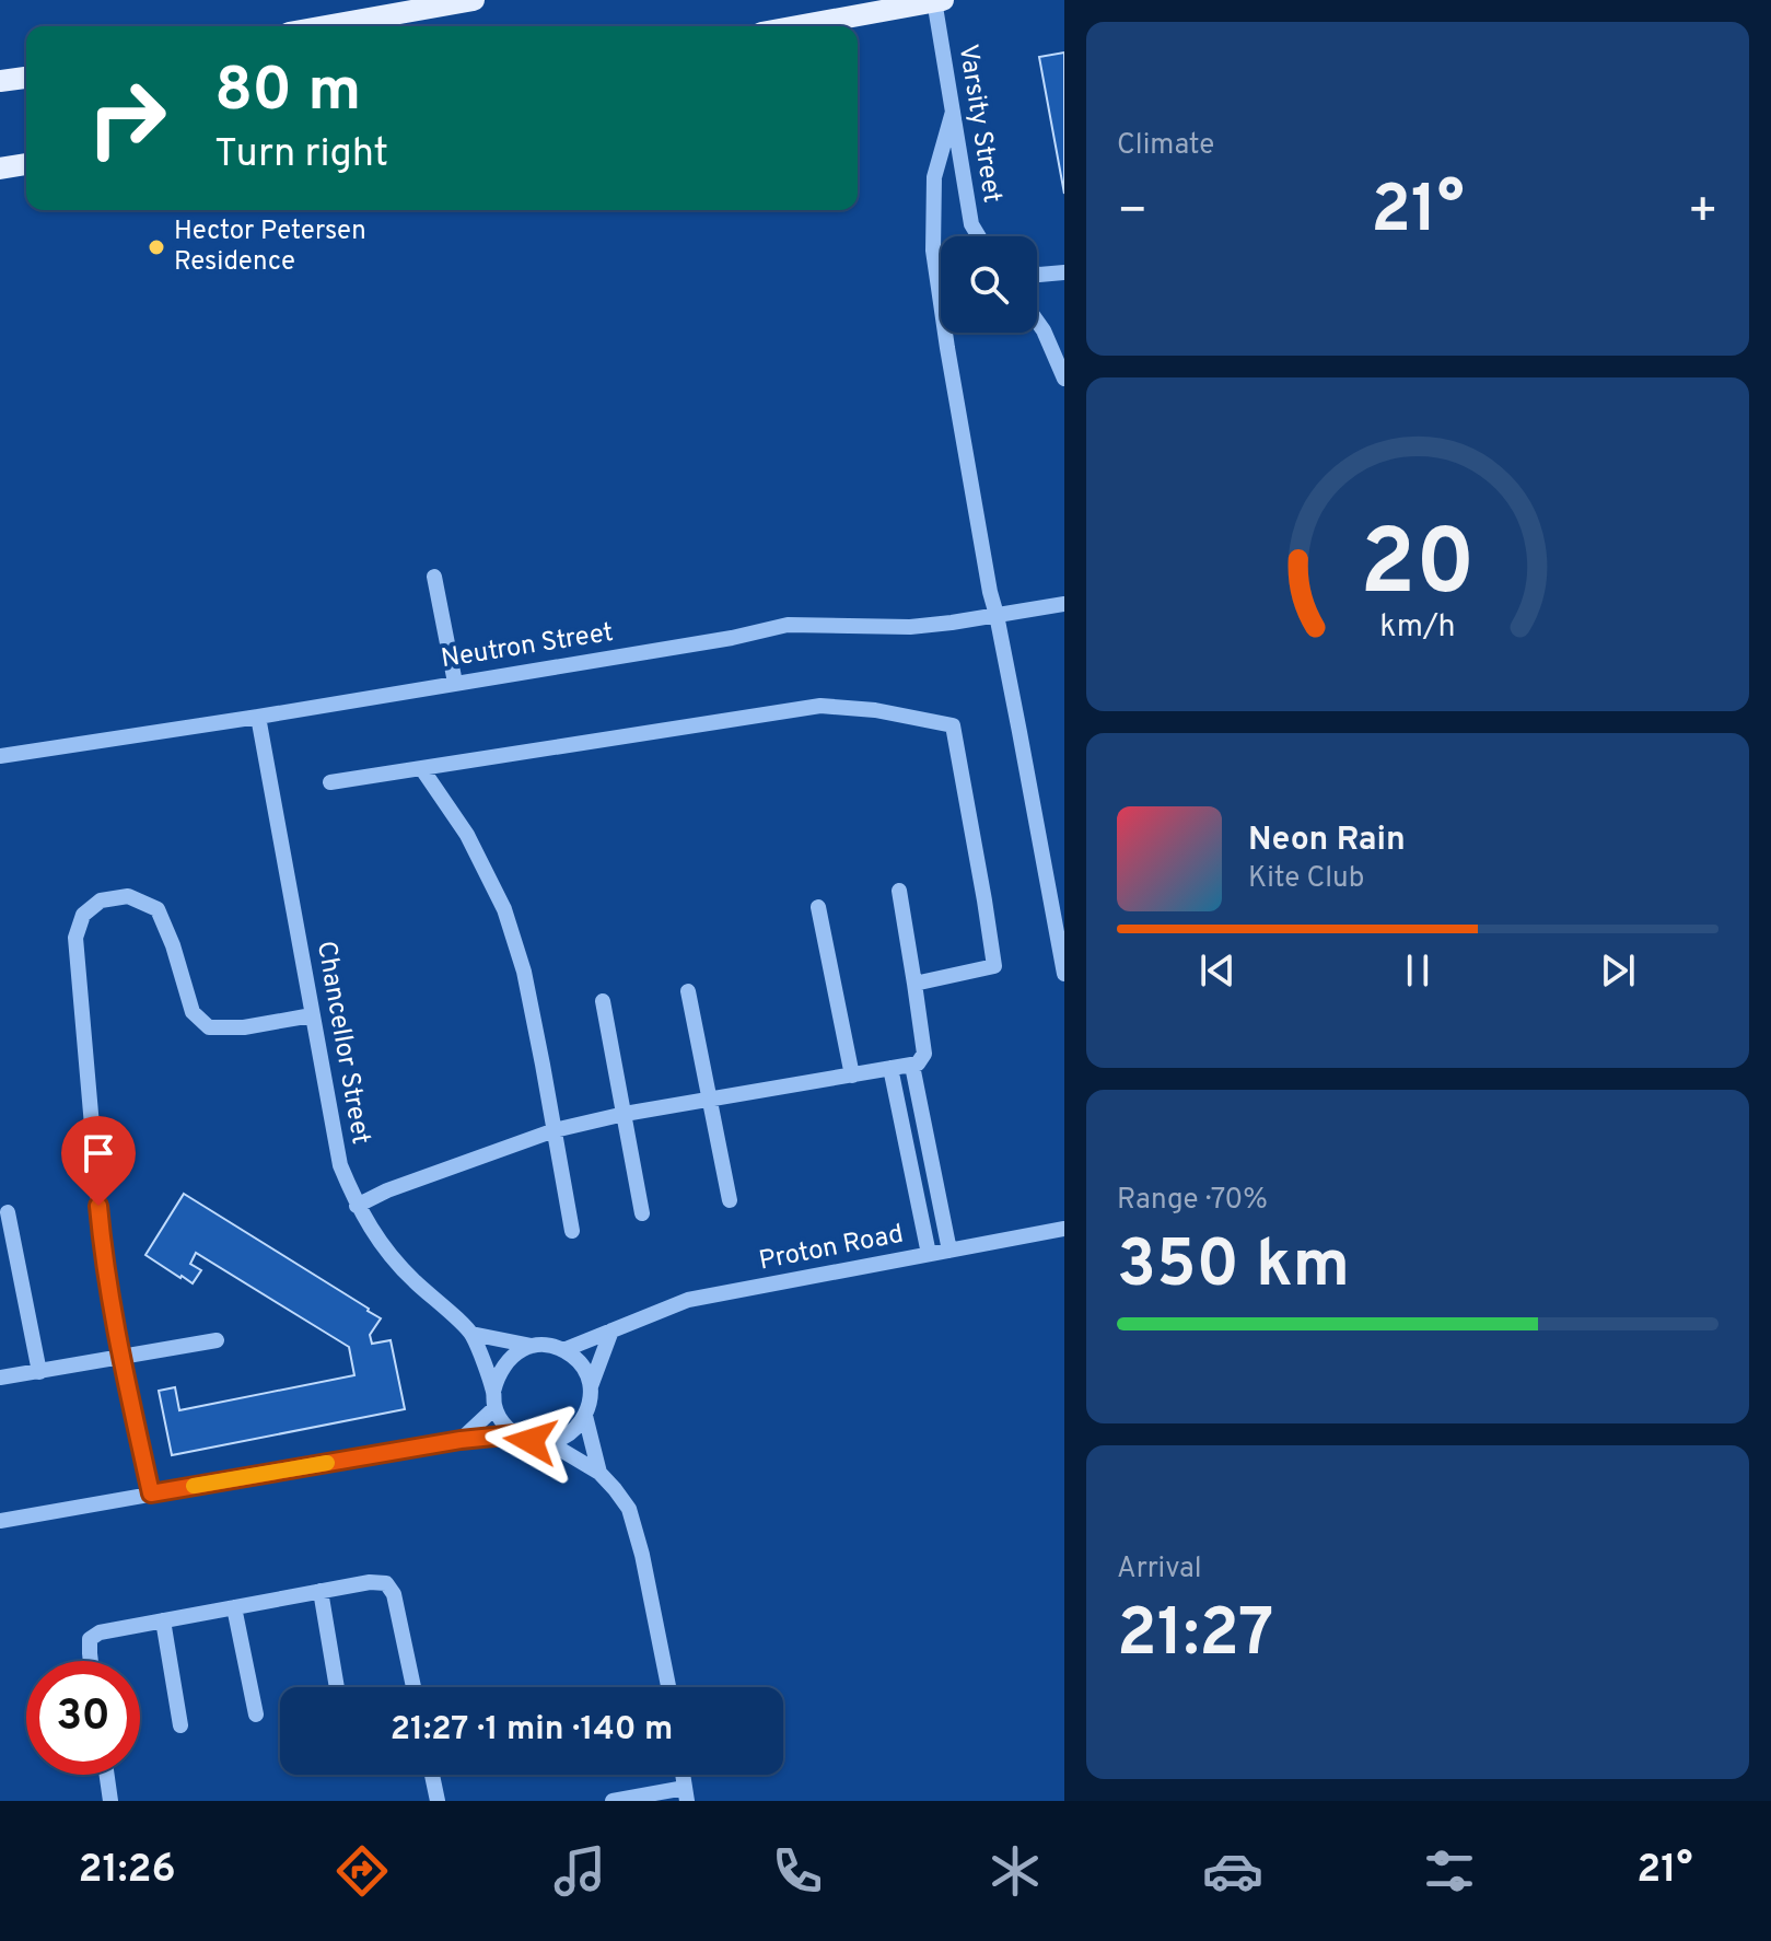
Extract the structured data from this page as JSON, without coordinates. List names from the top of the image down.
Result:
{
  "streets": {
    "street": [
      "Varsity Street",
      "Neutron Street",
      "Chancellor Street",
      "Proton Road"
    ]
  },
  "crossings": [
    ["Neutron Street", "Chancellor Street"],
    ["Chancellor Street", "Proton Road"]
  ],
  "places": ["Hector Petersen Residence"],
  "page": {
    "tile": [
      "Climate",
      ["Range · 70%", "350 km"],
      ["Arrival", "21:27"]
    ],
    "turn": ["80 m", "Turn right"],
    "heat": ["−", "21°", "+"],
    "song": ["Neon Rain", "Kite Club"],
    "limit": "30",
    "trip": "21:27 · 1 min · 140 m",
    "tabs": ["21:26", "21°"],
    "gauge": ["20", "km/h"]
  }
}
